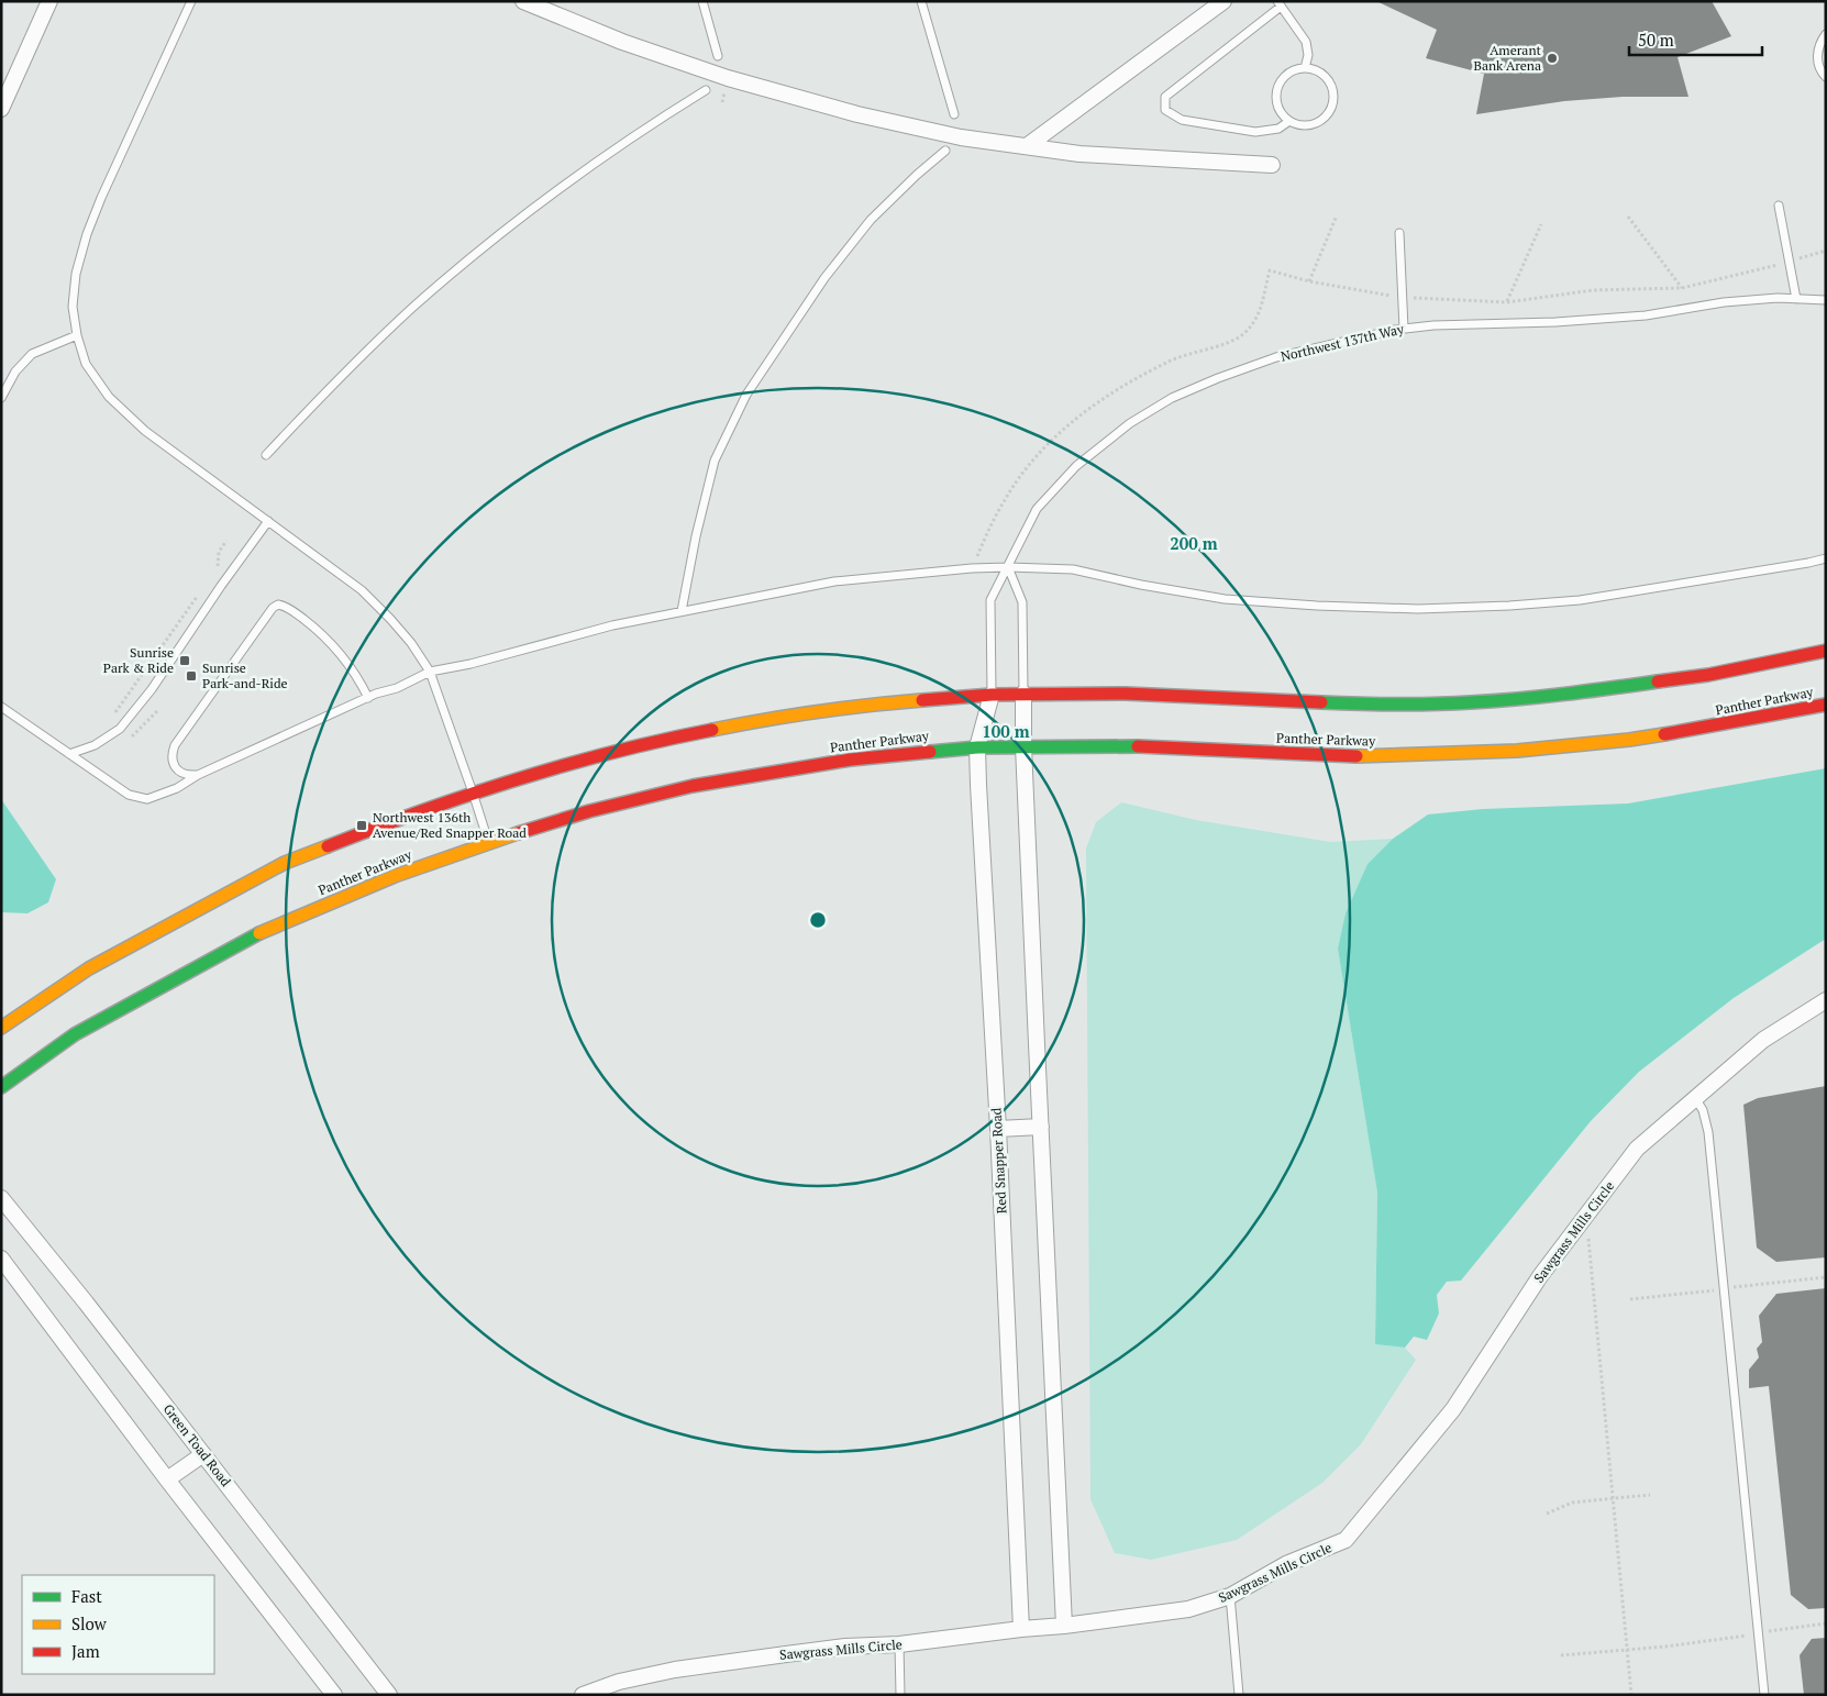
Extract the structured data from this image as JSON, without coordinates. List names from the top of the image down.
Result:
{
  "streets": {
    "main road": ["Panther Parkway"],
    "street": ["Red Snapper Road", "Sawgrass Mills Circle", "Green Toad Road"],
    "lane": ["Northwest 137th Way"]
  },
  "crossings": [
    ["Northwest 137th Way", "Red Snapper Road"],
    ["Panther Parkway", "Red Snapper Road"],
    ["Red Snapper Road", "Sawgrass Mills Circle"]
  ],
  "places": {
    "other": ["Amerant Bank Arena"],
    "transit": ["Sunrise Park & Ride", "Sunrise Park-and-Ride", "Northwest 136th Avenue/Red Snapper Road"]
  },
  "legend": ["Fast", "Slow", "Jam"],
  "scale_bar": "50 m",
  "rings": ["200 m", "100 m"]
}
